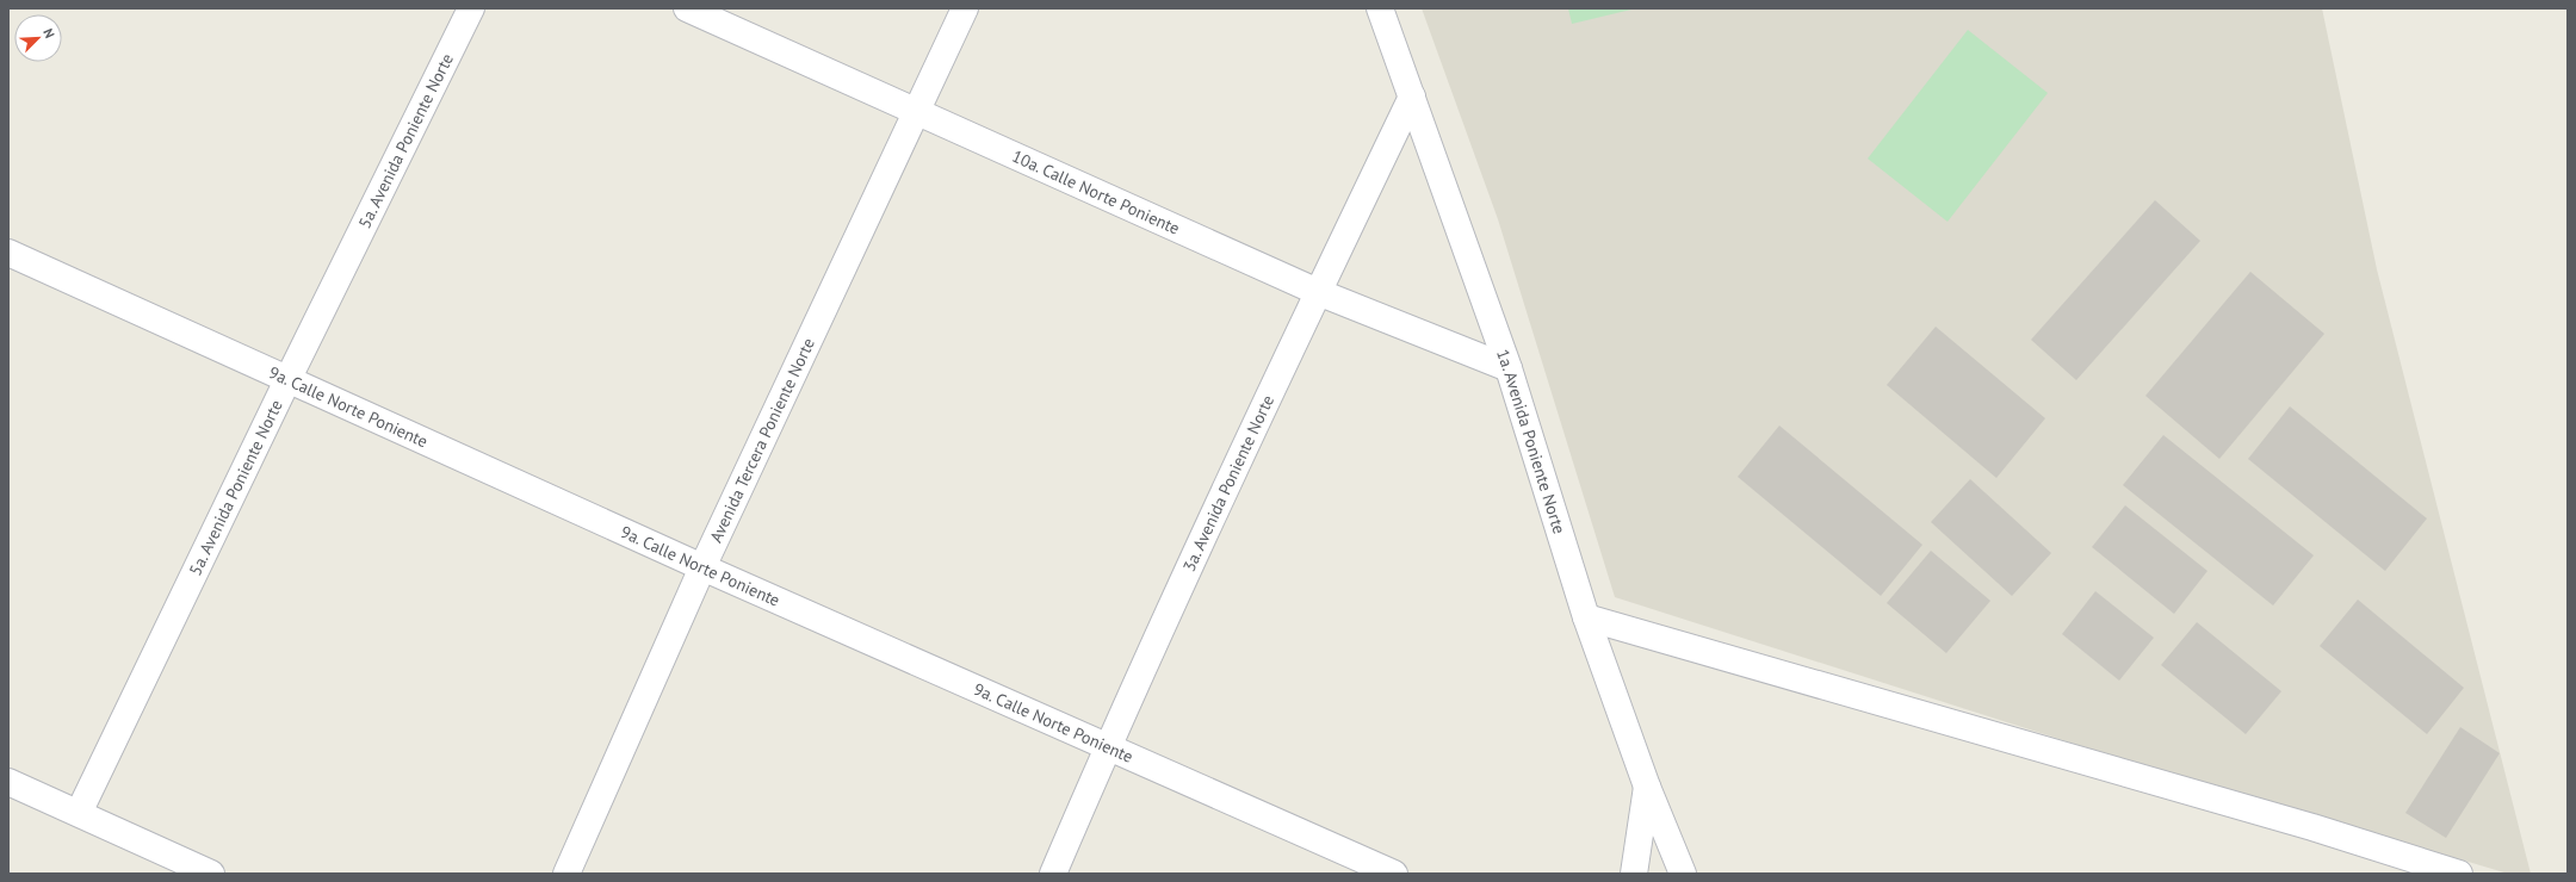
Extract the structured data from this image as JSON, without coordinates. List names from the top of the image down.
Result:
{
  "streets": {
    "street": [
      "5a. Avenida Poniente Norte",
      "10a. Calle Norte Poniente",
      "9a. Calle Norte Poniente",
      "Avenida Tercera Poniente Norte",
      "1a. Avenida Poniente Norte",
      "3a. Avenida Poniente Norte"
    ]
  },
  "crossings": [
    ["5a. Avenida Poniente Norte", "9a. Calle Norte Poniente"],
    ["10a. Calle Norte Poniente", "Avenida Tercera Poniente Norte"],
    ["10a. Calle Norte Poniente", "1a. Avenida Poniente Norte"],
    ["10a. Calle Norte Poniente", "3a. Avenida Poniente Norte"],
    ["9a. Calle Norte Poniente", "Avenida Tercera Poniente Norte"],
    ["9a. Calle Norte Poniente", "3a. Avenida Poniente Norte"],
    ["1a. Avenida Poniente Norte", "3a. Avenida Poniente Norte"]
  ],
  "north": "top right"
}
